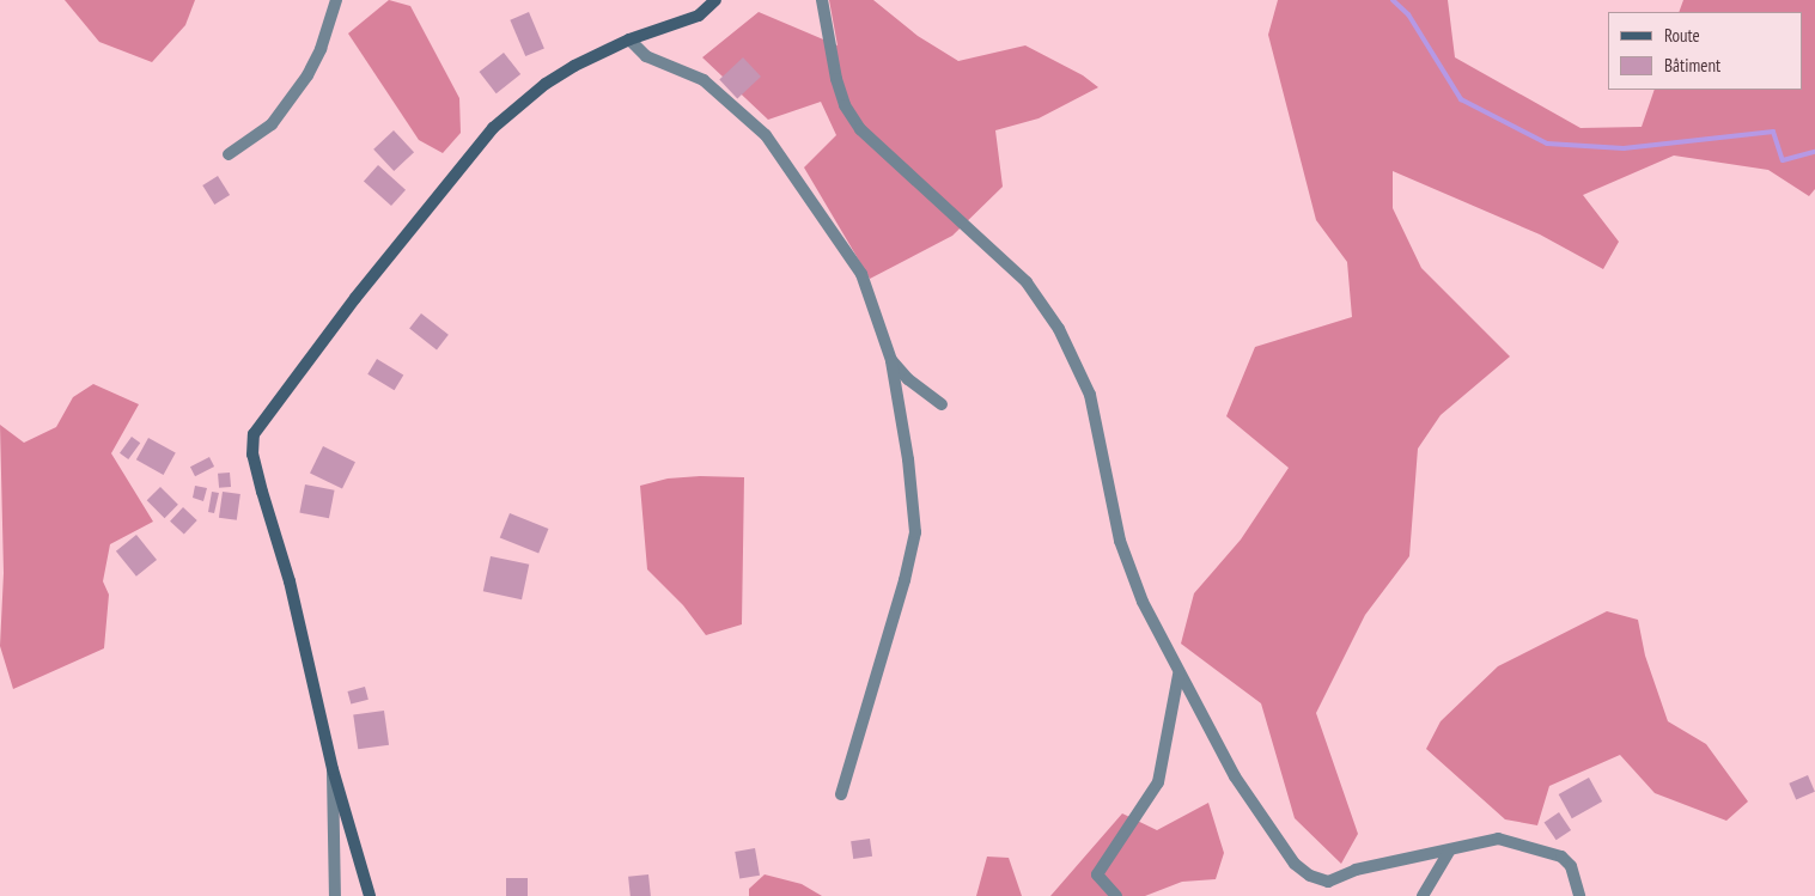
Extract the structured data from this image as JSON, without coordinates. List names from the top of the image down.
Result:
{
  "legend": ["Route", "Bâtiment"]
}
